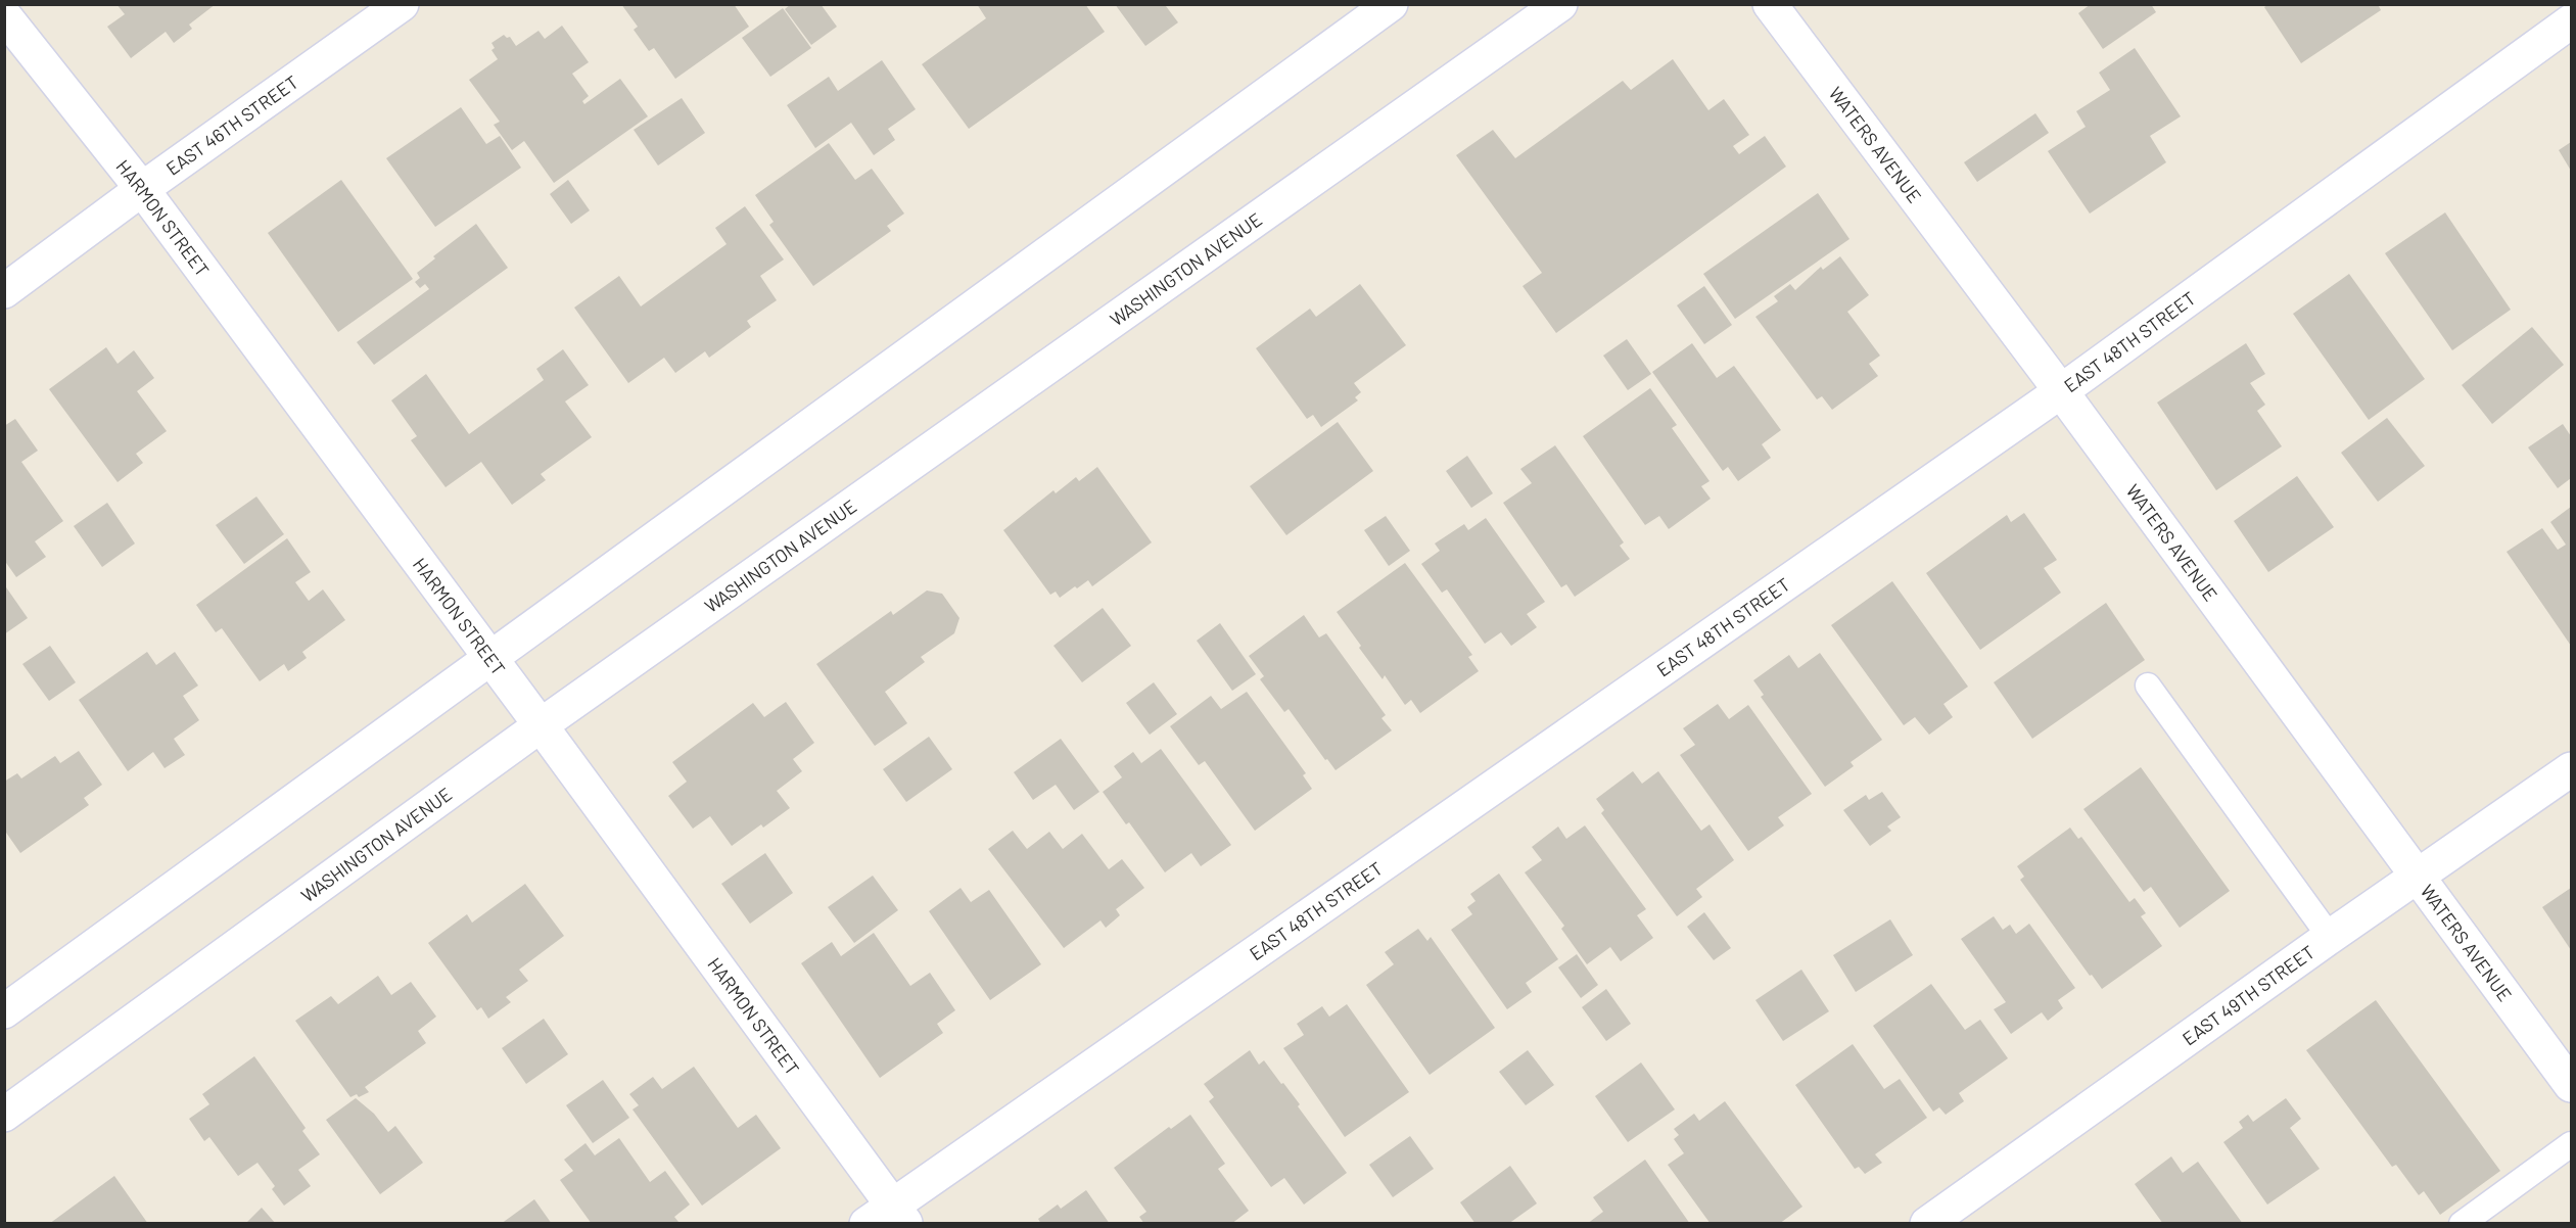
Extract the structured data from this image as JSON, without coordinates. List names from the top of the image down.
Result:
{
  "streets": {
    "street": [
      "EAST 46TH STREET",
      "WATERS AVENUE",
      "HARMON STREET",
      "WASHINGTON AVENUE",
      "EAST 48TH STREET",
      "EAST 49TH STREET"
    ]
  },
  "crossings": [
    ["EAST 46TH STREET", "HARMON STREET"],
    ["WATERS AVENUE", "EAST 48TH STREET"],
    ["WATERS AVENUE", "EAST 49TH STREET"],
    ["HARMON STREET", "WASHINGTON AVENUE"],
    ["HARMON STREET", "EAST 48TH STREET"]
  ]
}
